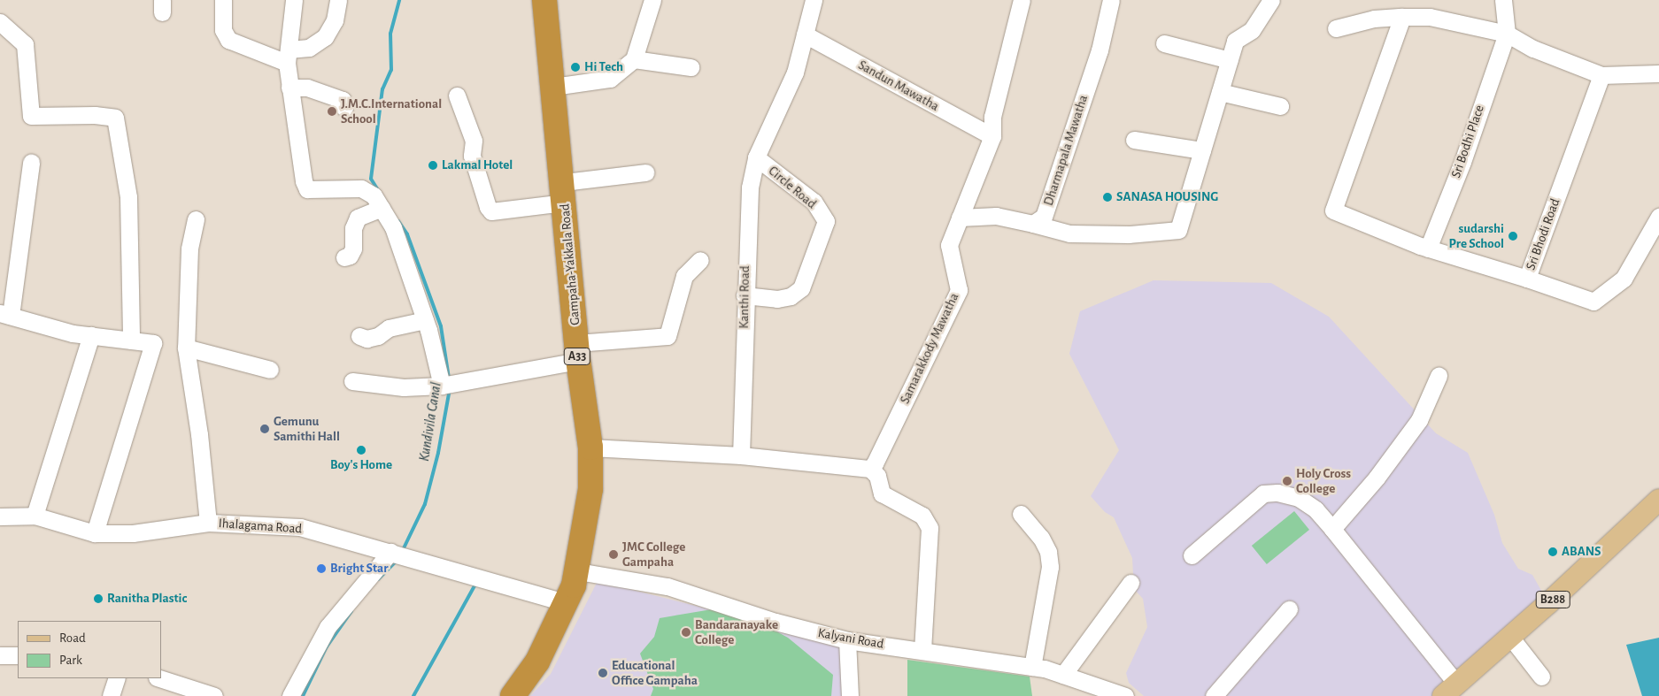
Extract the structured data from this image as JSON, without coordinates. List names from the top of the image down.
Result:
{
  "streets": {
    "highway": ["Gampaha-Yakkala Road", "A33"],
    "main road": ["B288"],
    "street": [
      "Sandun Mawatha",
      "Sri Bodhi Place",
      "Dharmapala Mawatha",
      "Circle Road",
      "Sri Bhodi Road",
      "Kanthi Road",
      "Samarakkody Mawatha",
      "Ihalagama Road",
      "Kalyani Road"
    ]
  },
  "crossings": [
    ["Sandun Mawatha", "Kanthi Road"],
    ["Sandun Mawatha", "Samarakkody Mawatha"],
    ["Circle Road", "Kanthi Road"],
    ["Gampaha-Yakkala Road", "Ihalagama Road"],
    ["Gampaha-Yakkala Road", "Kalyani Road"]
  ],
  "water": ["Kundivila Canal"],
  "places": [
    "Hi Tech",
    "J.M.C.International School",
    "Lakmal Hotel",
    "SANASA HOUSING",
    "sudarshi Pre School",
    "Gemunu Samithi Hall",
    "Boy's Home",
    "Holy Cross College",
    "ABANS",
    "JMC College Gampaha",
    "Bright Star",
    "Ranitha Plastic",
    "Bandaranayake College",
    "Educational Office Gampaha"
  ],
  "legend": ["Road", "Park"]
}
